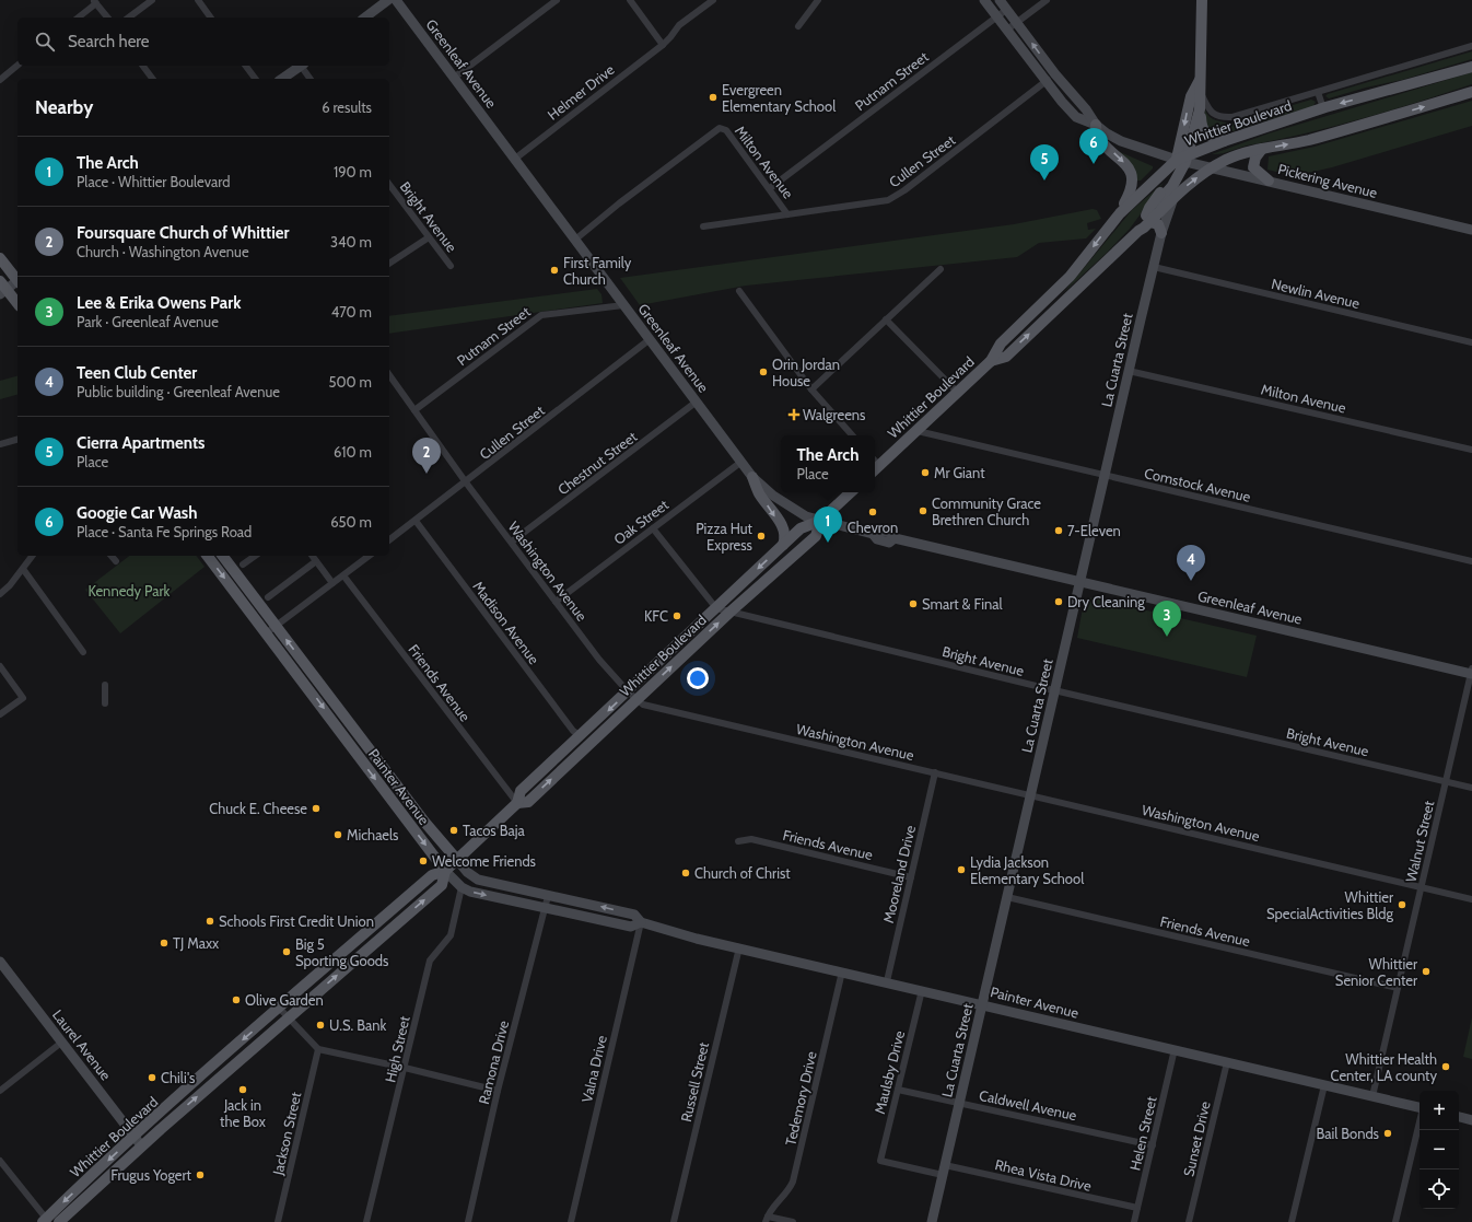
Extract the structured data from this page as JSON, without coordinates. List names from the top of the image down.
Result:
{
  "streets": {
    "main road": ["Whittier Boulevard", "Painter Avenue"],
    "street": [
      "Greenleaf Avenue",
      "Putnam Street",
      "Helmer Drive",
      "Cullen Street",
      "Milton Avenue",
      "Pickering Avenue",
      "Bright Avenue",
      "Newlin Avenue",
      "La Cuarta Street",
      "Chestnut Street",
      "Comstock Avenue",
      "Oak Street",
      "Washington Avenue",
      "Madison Avenue",
      "Friends Avenue",
      "Walnut Street",
      "Mooreland Drive",
      "Laurel Avenue",
      "High Street",
      "Ramona Drive",
      "Valna Drive",
      "Maulsby Drive",
      "Russell Street",
      "Tedemory Drive",
      "Caldwell Avenue",
      "Jackson Street",
      "Helen Street",
      "Sunset Drive",
      "Rhea Vista Drive"
    ]
  },
  "crossings": [
    ["Greenleaf Avenue", "Putnam Street"],
    ["Greenleaf Avenue", "Helmer Drive"],
    ["Greenleaf Avenue", "Whittier Boulevard"],
    ["Greenleaf Avenue", "Cullen Street"],
    ["Greenleaf Avenue", "Milton Avenue"],
    ["Greenleaf Avenue", "La Cuarta Street"],
    ["Greenleaf Avenue", "Chestnut Street"],
    ["Greenleaf Avenue", "Oak Street"],
    ["Greenleaf Avenue", "Walnut Street"],
    ["Putnam Street", "Milton Avenue"],
    ["Putnam Street", "Washington Avenue"],
    ["Whittier Boulevard", "Pickering Avenue"],
    ["Whittier Boulevard", "Bright Avenue"],
    ["Whittier Boulevard", "La Cuarta Street"],
    ["Whittier Boulevard", "Comstock Avenue"],
    ["Whittier Boulevard", "Washington Avenue"],
    ["Whittier Boulevard", "Madison Avenue"],
    ["Whittier Boulevard", "Friends Avenue"],
    ["Whittier Boulevard", "Painter Avenue"],
    ["Whittier Boulevard", "Laurel Avenue"],
    ["Cullen Street", "Milton Avenue"],
    ["Cullen Street", "Washington Avenue"],
    ["Cullen Street", "Madison Avenue"],
    ["Milton Avenue", "La Cuarta Street"],
    ["Bright Avenue", "La Cuarta Street"],
    ["Bright Avenue", "Walnut Street"],
    ["Newlin Avenue", "La Cuarta Street"],
    ["La Cuarta Street", "Comstock Avenue"],
    ["La Cuarta Street", "Washington Avenue"],
    ["La Cuarta Street", "Friends Avenue"],
    ["La Cuarta Street", "Painter Avenue"],
    ["La Cuarta Street", "Caldwell Avenue"],
    ["La Cuarta Street", "Rhea Vista Drive"],
    ["Chestnut Street", "Washington Avenue"],
    ["Oak Street", "Washington Avenue"],
    ["Washington Avenue", "Walnut Street"],
    ["Washington Avenue", "Mooreland Drive"],
    ["Friends Avenue", "Walnut Street"],
    ["Friends Avenue", "Mooreland Drive"],
    ["Painter Avenue", "Walnut Street"],
    ["Painter Avenue", "Mooreland Drive"],
    ["Painter Avenue", "High Street"],
    ["Painter Avenue", "Ramona Drive"],
    ["Painter Avenue", "Valna Drive"],
    ["Painter Avenue", "Maulsby Drive"],
    ["Painter Avenue", "Russell Street"],
    ["Painter Avenue", "Tedemory Drive"],
    ["Painter Avenue", "Helen Street"],
    ["Painter Avenue", "Sunset Drive"],
    ["Maulsby Drive", "Caldwell Avenue"],
    ["Maulsby Drive", "Rhea Vista Drive"],
    ["Caldwell Avenue", "Helen Street"],
    ["Helen Street", "Rhea Vista Drive"]
  ],
  "parks": ["Kennedy Park"],
  "places": {
    "other": [
      "Evergreen Elementary School",
      "First Family Church",
      "Orin Jordan House",
      "Mr Giant",
      "Community Grace Brethren Church",
      "Chevron",
      "7-Eleven",
      "Pizza Hut Express",
      "Dry Cleaning",
      "Smart & Final",
      "KFC",
      "Chuck E. Cheese",
      "Tacos Baja",
      "Michaels",
      "Welcome Friends",
      "Lydia Jackson Elementary School",
      "Church of Christ",
      "Whittier SpecialActivities Bldg",
      "Schools First Credit Union",
      "TJ Maxx",
      "Big 5 Sporting Goods",
      "Whittier Senior Center",
      "Olive Garden",
      "U.S. Bank",
      "Whittier Health Center, LA county",
      "Chili's",
      "Jack in the Box",
      "Bail Bonds",
      "Frugus Yogert"
    ],
    "health": ["Walgreens"]
  },
  "page": {
    "search": "Search here",
    "heading": ["Nearby", "6 results"],
    "pins": [
      "6",
      "5",
      "2",
      "1",
      "4",
      "3"
    ],
    "list": [
      {
        "mark": "1",
        "name": "The Arch",
        "note": "Place · Whittier Boulevard",
        "value": "190 m"
      },
      {
        "mark": "2",
        "name": "Foursquare Church of Whittier",
        "note": "Church · Washington Avenue",
        "value": "340 m"
      },
      {
        "mark": "3",
        "name": "Lee & Erika Owens Park",
        "note": "Park · Greenleaf Avenue",
        "value": "470 m"
      },
      {
        "mark": "4",
        "name": "Teen Club Center",
        "note": "Public building · Greenleaf Avenue",
        "value": "500 m"
      },
      {
        "mark": "5",
        "name": "Cierra Apartments",
        "note": "Place",
        "value": "610 m"
      },
      {
        "mark": "6",
        "name": "Googie Car Wash",
        "note": "Place · Santa Fe Springs Road",
        "value": "650 m"
      }
    ],
    "popup": ["The Arch", "Place"],
    "map_buttons": ["+", "−"]
  }
}
